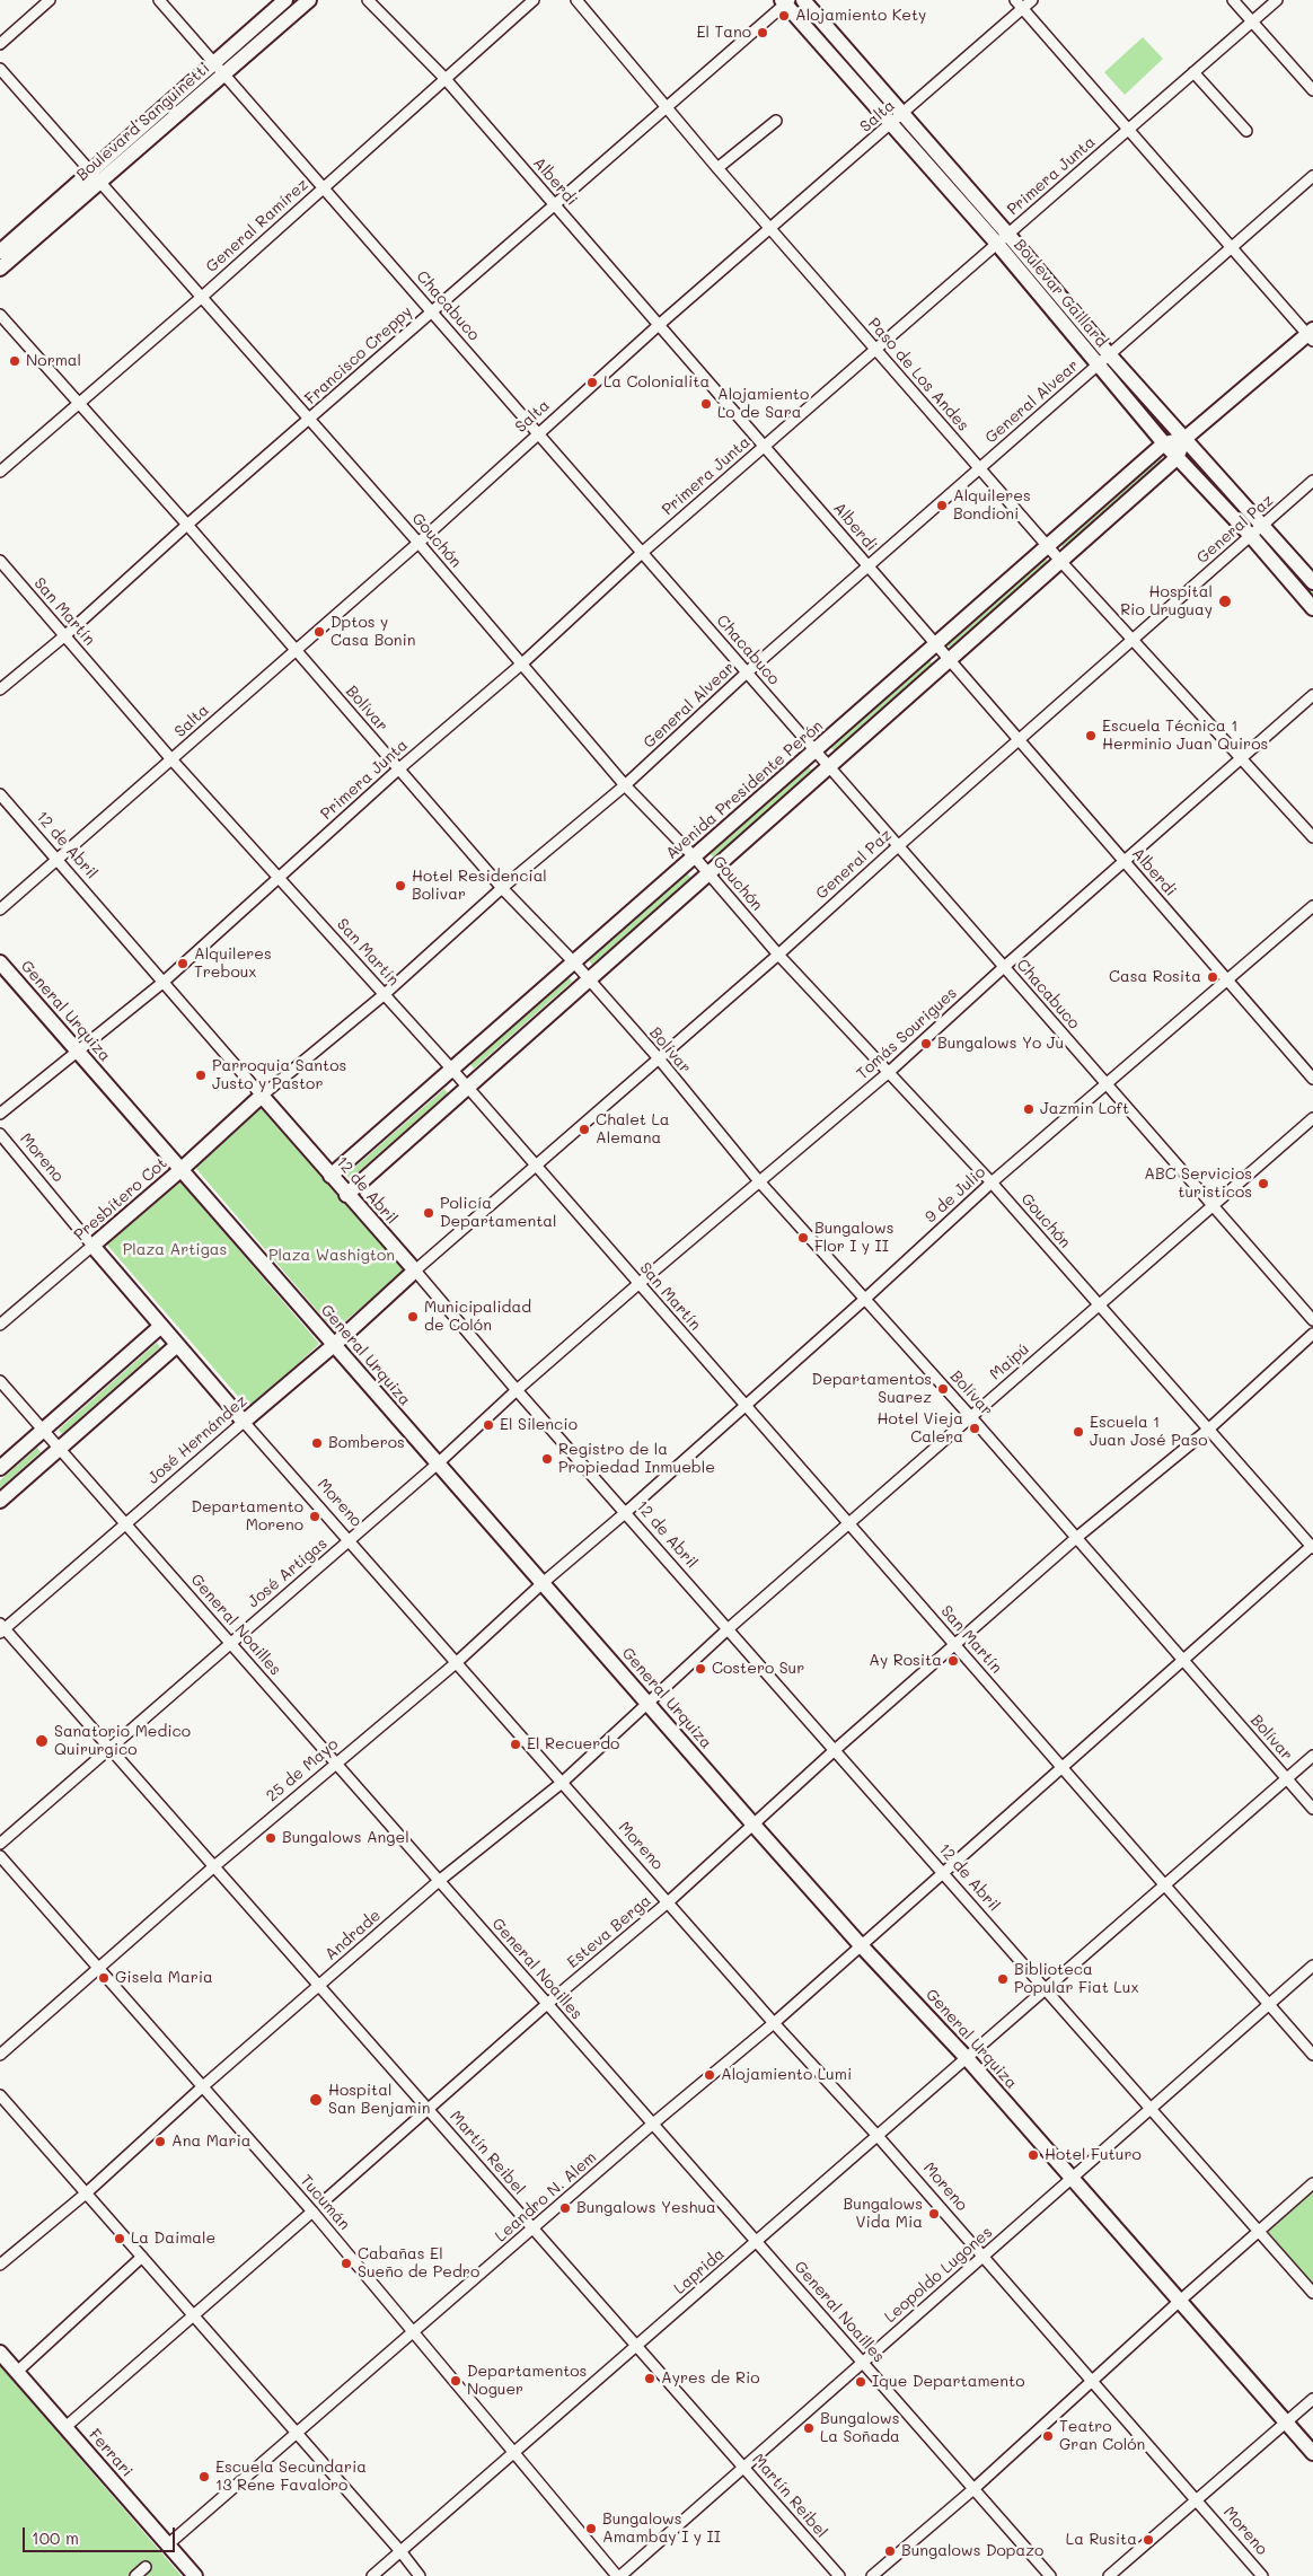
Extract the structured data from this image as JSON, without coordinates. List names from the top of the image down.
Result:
{
  "streets": {
    "main road": [
      "Boulevard Sanguinetti",
      "Boulevar Gaillard",
      "Avenida Presidente Perón",
      "12 de Abril",
      "General Urquiza",
      "Moreno",
      "Presbítero Cot",
      "José Hernández",
      "Ferrari"
    ],
    "street": [
      "Salta",
      "Primera Junta",
      "Alberdi",
      "General Ramírez",
      "Chacabuco",
      "Francisco Creppy",
      "Paso de Los Andes",
      "General Alvear",
      "General Paz",
      "Gouchón",
      "San Martín",
      "Bolívar",
      "Tomás Sourigues",
      "9 de Julio",
      "Maipú",
      "José Artigas",
      "General Noailles",
      "25 de Mayo",
      "Esteva Berga",
      "Andrade",
      "Martín Reibel",
      "Leandro N. Alem",
      "Tucumán",
      "Laprida",
      "Leopoldo Lugones"
    ]
  },
  "crossings": [
    ["Salta", "Alberdi"],
    ["Salta", "Boulevar Gaillard"],
    ["Salta", "Chacabuco"],
    ["Salta", "Paso de Los Andes"],
    ["Salta", "Gouchón"],
    ["Salta", "San Martín"],
    ["Salta", "Bolívar"],
    ["Salta", "12 de Abril"],
    ["Boulevard Sanguinetti", "Chacabuco"],
    ["Boulevard Sanguinetti", "Gouchón"],
    ["Primera Junta", "Alberdi"],
    ["Primera Junta", "Boulevar Gaillard"],
    ["Primera Junta", "Chacabuco"],
    ["Primera Junta", "Paso de Los Andes"],
    ["Primera Junta", "Gouchón"],
    ["Primera Junta", "San Martín"],
    ["Primera Junta", "Bolívar"],
    ["Primera Junta", "12 de Abril"],
    ["Primera Junta", "General Urquiza"],
    ["Alberdi", "General Ramírez"],
    ["Alberdi", "Francisco Creppy"],
    ["Alberdi", "General Alvear"],
    ["Alberdi", "General Paz"],
    ["Alberdi", "Avenida Presidente Perón"],
    ["Alberdi", "Tomás Sourigues"],
    ["Alberdi", "9 de Julio"],
    ["General Ramírez", "Chacabuco"],
    ["General Ramírez", "Gouchón"],
    ["General Ramírez", "Bolívar"],
    ["Boulevar Gaillard", "Francisco Creppy"],
    ["Boulevar Gaillard", "General Alvear"],
    ["Boulevar Gaillard", "General Paz"],
    ["Boulevar Gaillard", "Avenida Presidente Perón"],
    ["Chacabuco", "Francisco Creppy"],
    ["Chacabuco", "General Alvear"],
    ["Chacabuco", "General Paz"],
    ["Chacabuco", "Avenida Presidente Perón"],
    ["Chacabuco", "Tomás Sourigues"],
    ["Chacabuco", "9 de Julio"],
    ["Chacabuco", "Maipú"],
    ["Francisco Creppy", "Paso de Los Andes"],
    ["Francisco Creppy", "Gouchón"],
    ["Francisco Creppy", "San Martín"],
    ["Francisco Creppy", "Bolívar"],
    ["Paso de Los Andes", "General Alvear"],
    ["Paso de Los Andes", "General Paz"],
    ["Paso de Los Andes", "Avenida Presidente Perón"],
    ["Paso de Los Andes", "Tomás Sourigues"],
    ["General Alvear", "Gouchón"],
    ["General Alvear", "San Martín"],
    ["General Alvear", "Bolívar"],
    ["General Alvear", "12 de Abril"],
    ["General Alvear", "Presbítero Cot"],
    ["General Paz", "Gouchón"],
    ["General Paz", "San Martín"],
    ["General Paz", "Bolívar"],
    ["General Paz", "12 de Abril"],
    ["General Paz", "José Hernández"],
    ["Gouchón", "Avenida Presidente Perón"],
    ["Gouchón", "Tomás Sourigues"],
    ["Gouchón", "9 de Julio"],
    ["Gouchón", "Maipú"],
    ["Gouchón", "Esteva Berga"],
    ["Gouchón", "Leandro N. Alem"],
    ["San Martín", "Avenida Presidente Perón"],
    ["San Martín", "Tomás Sourigues"],
    ["San Martín", "9 de Julio"],
    ["San Martín", "Maipú"],
    ["San Martín", "Esteva Berga"],
    ["San Martín", "Leandro N. Alem"],
    ["San Martín", "Laprida"],
    ["San Martín", "Leopoldo Lugones"],
    ["Bolívar", "Avenida Presidente Perón"],
    ["Bolívar", "Tomás Sourigues"],
    ["Bolívar", "9 de Julio"],
    ["Bolívar", "Maipú"],
    ["Bolívar", "Esteva Berga"],
    ["Bolívar", "Leandro N. Alem"],
    ["Bolívar", "Laprida"],
    ["Avenida Presidente Perón", "12 de Abril"],
    ["12 de Abril", "Tomás Sourigues"],
    ["12 de Abril", "9 de Julio"],
    ["12 de Abril", "Presbítero Cot"],
    ["12 de Abril", "Maipú"],
    ["12 de Abril", "José Hernández"],
    ["12 de Abril", "José Artigas"],
    ["12 de Abril", "25 de Mayo"],
    ["12 de Abril", "Esteva Berga"],
    ["12 de Abril", "Andrade"],
    ["12 de Abril", "Leandro N. Alem"],
    ["12 de Abril", "Laprida"],
    ["12 de Abril", "Leopoldo Lugones"],
    ["General Urquiza", "Presbítero Cot"],
    ["General Urquiza", "José Hernández"],
    ["General Urquiza", "José Artigas"],
    ["General Urquiza", "25 de Mayo"],
    ["General Urquiza", "Esteva Berga"],
    ["General Urquiza", "Andrade"],
    ["General Urquiza", "Leandro N. Alem"],
    ["General Urquiza", "Laprida"],
    ["General Urquiza", "Leopoldo Lugones"],
    ["Tomás Sourigues", "José Artigas"],
    ["Moreno", "Presbítero Cot"],
    ["Moreno", "José Hernández"],
    ["Moreno", "José Artigas"],
    ["Moreno", "25 de Mayo"],
    ["Moreno", "Esteva Berga"],
    ["Moreno", "Andrade"],
    ["Moreno", "Leandro N. Alem"],
    ["Moreno", "Laprida"],
    ["Moreno", "Leopoldo Lugones"],
    ["9 de Julio", "25 de Mayo"],
    ["Maipú", "Andrade"],
    ["José Hernández", "General Noailles"],
    ["José Hernández", "Martín Reibel"],
    ["José Artigas", "General Noailles"],
    ["José Artigas", "Martín Reibel"],
    ["General Noailles", "25 de Mayo"],
    ["General Noailles", "Esteva Berga"],
    ["General Noailles", "Andrade"],
    ["General Noailles", "Leandro N. Alem"],
    ["General Noailles", "Laprida"],
    ["General Noailles", "Leopoldo Lugones"],
    ["25 de Mayo", "Martín Reibel"],
    ["25 de Mayo", "Tucumán"],
    ["Esteva Berga", "Martín Reibel"],
    ["Andrade", "Martín Reibel"],
    ["Andrade", "Tucumán"],
    ["Martín Reibel", "Leandro N. Alem"],
    ["Martín Reibel", "Laprida"],
    ["Martín Reibel", "Leopoldo Lugones"],
    ["Leandro N. Alem", "Tucumán"],
    ["Leandro N. Alem", "Ferrari"],
    ["Tucumán", "Laprida"],
    ["Tucumán", "Leopoldo Lugones"]
  ],
  "parks": ["Plaza Artigas", "Plaza Washigton"],
  "places": [
    "Alojamiento Kety",
    "El Tano",
    "Normal",
    "La Colonialita",
    "Alojamiento Lo de Sara",
    "Alquileres Bondioni",
    "Hospital Rio Uruguay",
    "Dptos y Casa Bonin",
    "Escuela Técnica 1 Herminio Juan Quiros",
    "Hotel Residencial Bolivar",
    "Alquileres Treboux",
    "Casa Rosita",
    "Bungalows Yo Ju",
    "Parroquia Santos Justo y Pastor",
    "Jazmin Loft",
    "Chalet La Alemana",
    "ABC Servicios turisticos",
    "Policía Departamental",
    "Bungalows Flor I y II",
    "Municipalidad de Colón",
    "Departamentos Suarez",
    "El Silencio",
    "Hotel Vieja Calera",
    "Escuela 1 Juan José Paso",
    "Bomberos",
    "Registro de la Propiedad Inmueble",
    "Departamento Moreno",
    "Ay Rosita",
    "Costero Sur",
    "Sanatorio Medico Quirurgico",
    "El Recuerdo",
    "Bungalows Angel",
    "Gisela Maria",
    "Biblioteca Popular Fiat Lux",
    "Alojamiento Lumi",
    "Hospital San Benjamin",
    "Ana Maria",
    "Hotel Futuro",
    "Bungalows Yeshua",
    "Bungalows Vida Mia",
    "La Daimale",
    "Cabañas El Sueño de Pedro",
    "Ayres de Rio",
    "Departamentos Noguer",
    "Ique Departamento",
    "Bungalows La Soñada",
    "Teatro Gran Colón",
    "Escuela Secundaria 13 Rene Favaloro",
    "Bungalows Amambay I y II",
    "La Rusita",
    "Bungalows Dopazo"
  ],
  "scale_bar": "100 m"
}
